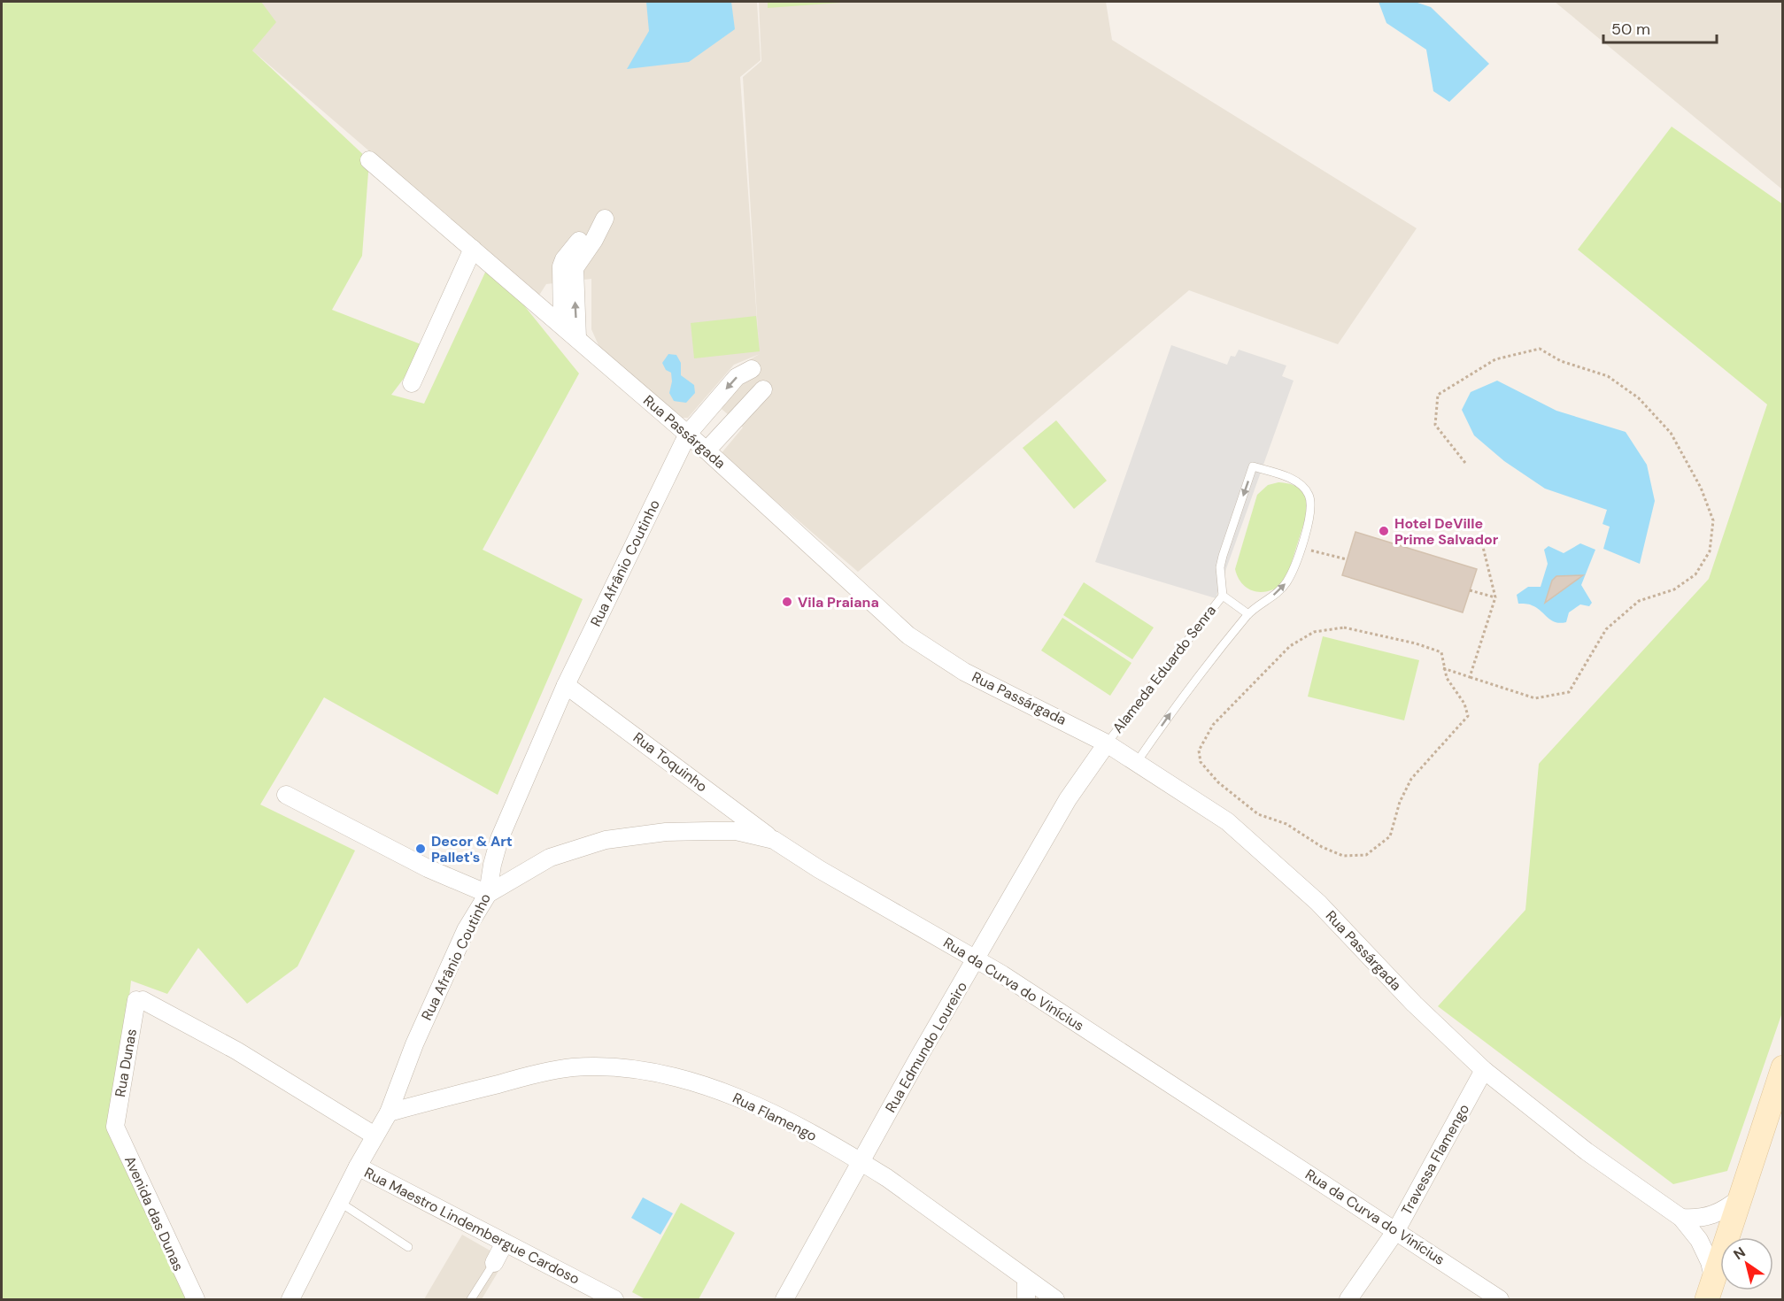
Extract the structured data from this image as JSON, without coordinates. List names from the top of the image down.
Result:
{
  "streets": {
    "street": [
      "Rua Passárgada",
      "Rua Afrânio Coutinho",
      "Rua Toquinho",
      "Rua da Curva do Vinícius",
      "Rua Edmundo Loureiro",
      "Rua Dunas",
      "Rua Flamengo",
      "Travessa Flamengo",
      "Avenida das Dunas",
      "Rua Maestro Lindembergue Cardoso"
    ],
    "lane": ["Alameda Eduardo Senra"]
  },
  "crossings": [
    ["Rua Passárgada", "Rua Afrânio Coutinho"],
    ["Rua Passárgada", "Alameda Eduardo Senra"],
    ["Rua Passárgada", "Rua Edmundo Loureiro"],
    ["Rua Passárgada", "Travessa Flamengo"],
    ["Rua Afrânio Coutinho", "Rua Toquinho"],
    ["Rua Afrânio Coutinho", "Rua da Curva do Vinícius"],
    ["Rua Afrânio Coutinho", "Rua Dunas"],
    ["Rua Afrânio Coutinho", "Rua Flamengo"],
    ["Rua Afrânio Coutinho", "Rua Maestro Lindembergue Cardoso"],
    ["Alameda Eduardo Senra", "Rua Edmundo Loureiro"],
    ["Rua Toquinho", "Rua da Curva do Vinícius"],
    ["Rua da Curva do Vinícius", "Rua Edmundo Loureiro"],
    ["Rua da Curva do Vinícius", "Travessa Flamengo"],
    ["Rua Edmundo Loureiro", "Rua Flamengo"],
    ["Rua Dunas", "Avenida das Dunas"]
  ],
  "places": ["Hotel DeVille Prime Salvador", "Vila Praiana", "Decor & Art Pallet's"],
  "scale_bar": "50 m",
  "north": "top left"
}
